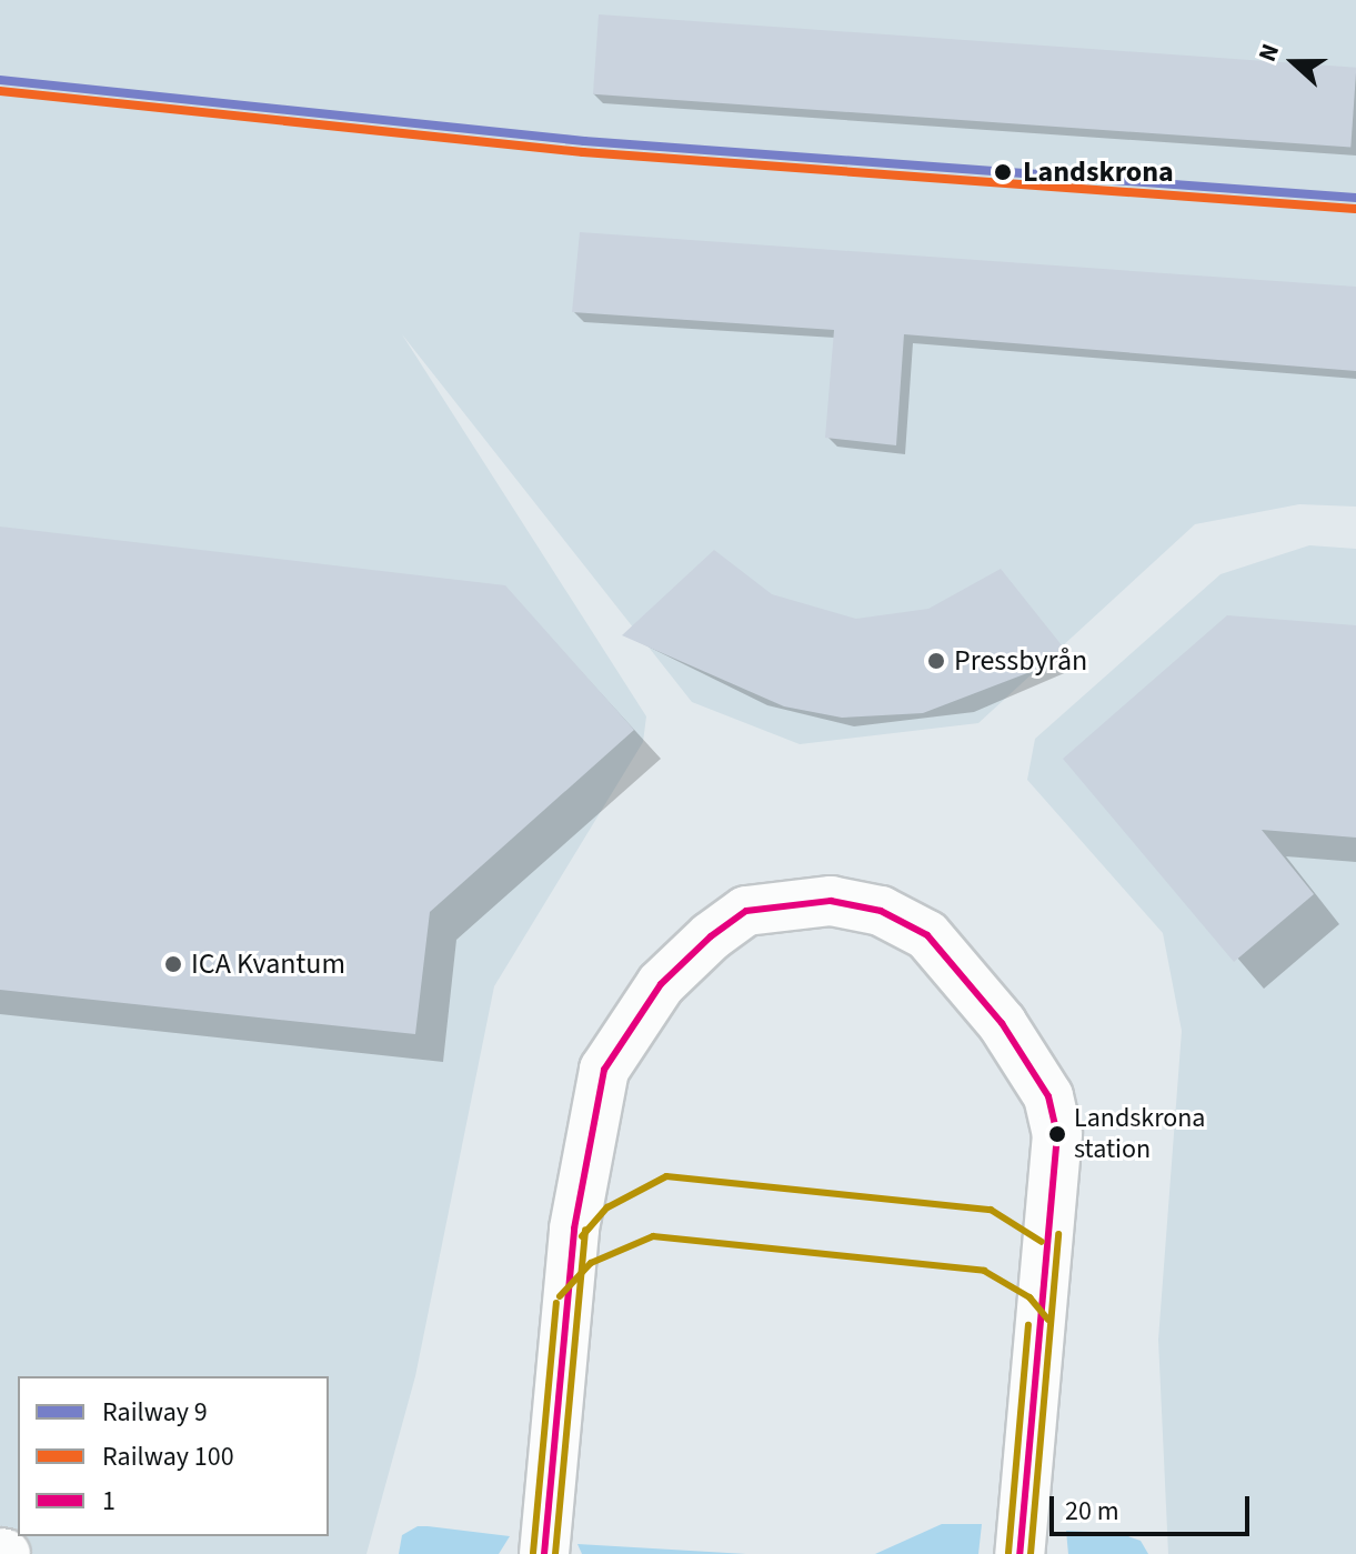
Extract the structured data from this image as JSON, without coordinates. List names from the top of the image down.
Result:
{
  "places": [
    "Landskrona",
    "Pressbyrån",
    "ICA Kvantum",
    "Landskrona station"
  ],
  "lines": ["rail line 9", "rail line 100", "transit line 1"],
  "legend": ["Railway 9", "Railway 100", "1"],
  "scale_bar": "20 m",
  "north": "left"
}
